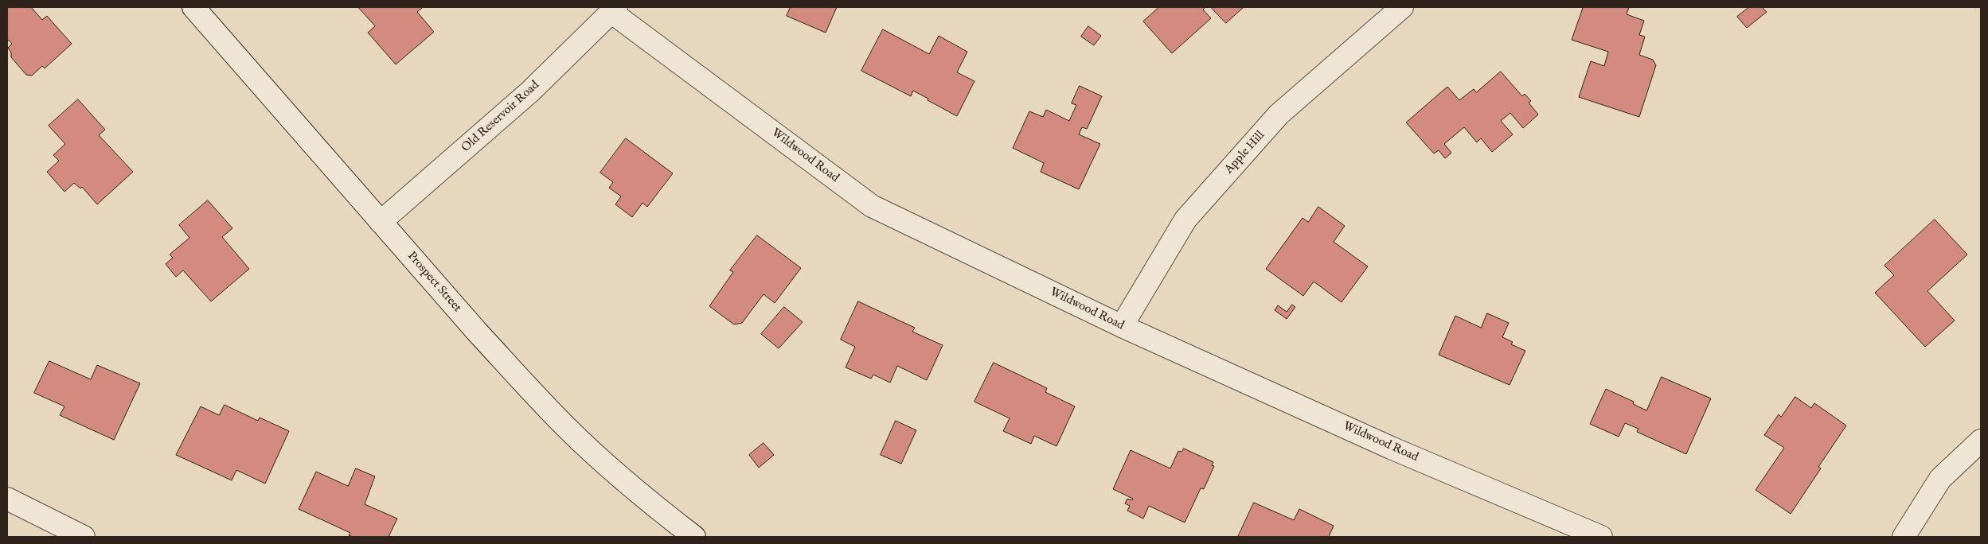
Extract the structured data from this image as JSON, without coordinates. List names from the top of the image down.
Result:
{
  "streets": {
    "street": [
      "Old Reservoir Road",
      "Apple Hill",
      "Wildwood Road",
      "Prospect Street"
    ]
  },
  "crossings": [
    ["Old Reservoir Road", "Wildwood Road"],
    ["Old Reservoir Road", "Prospect Street"],
    ["Apple Hill", "Wildwood Road"]
  ]
}
